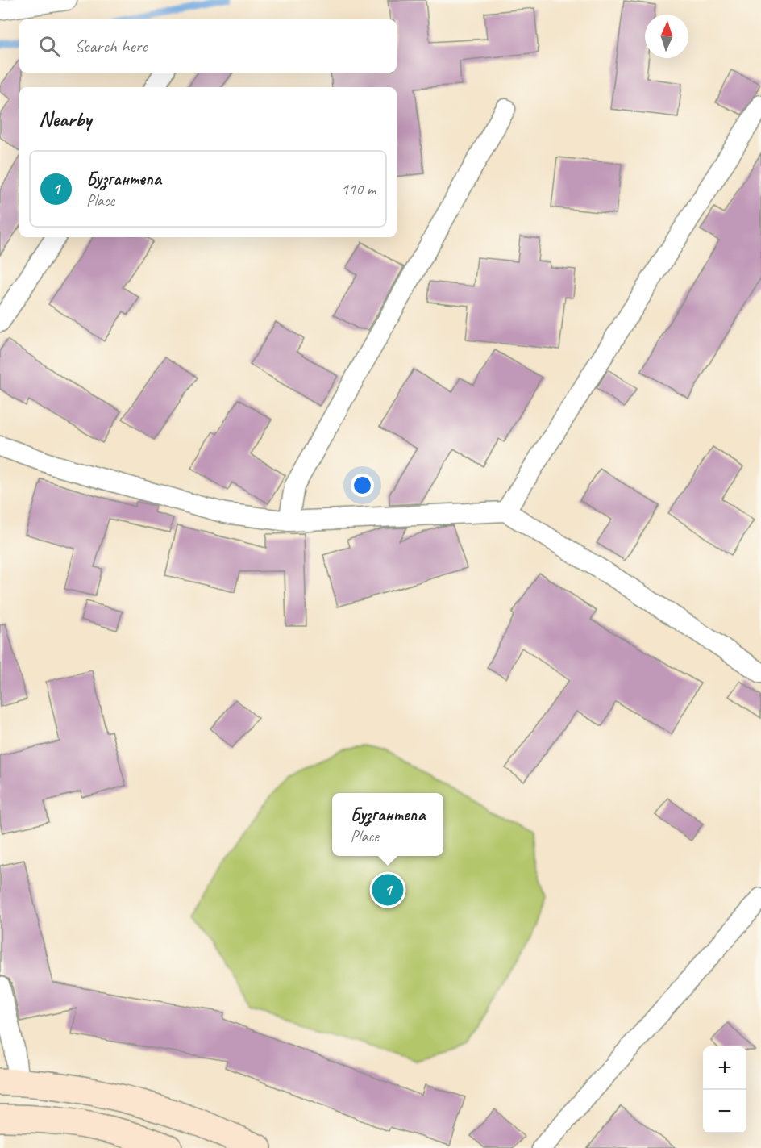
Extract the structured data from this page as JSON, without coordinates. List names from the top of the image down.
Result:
{
  "north": "top",
  "page": {
    "search": "Search here",
    "heading": "Nearby",
    "list": [
      {
        "mark": "1",
        "name": "Бузгантепа",
        "note": "Place",
        "value": "110 m"
      }
    ],
    "popup": ["Бузгантепа", "Place"],
    "pins": "1",
    "map_buttons": ["+", "−"]
  }
}
